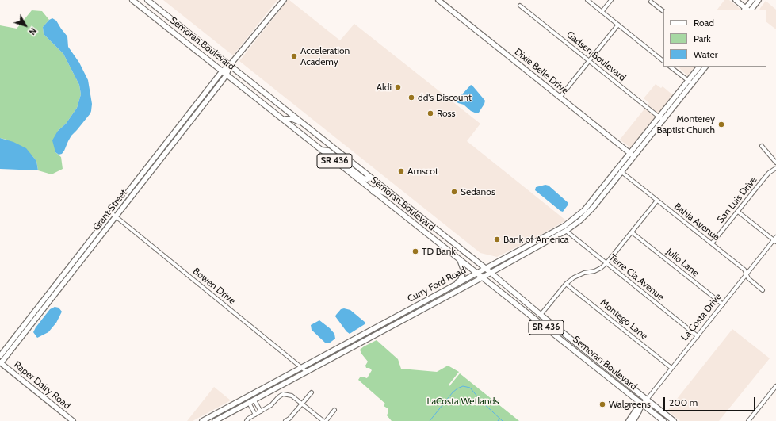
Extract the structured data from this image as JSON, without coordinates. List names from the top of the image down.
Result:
{
  "streets": {
    "main road": [
      "Semoran Boulevard",
      "Dixie Belle Drive",
      "SR 436",
      "Grant Street",
      "Curry Ford Road",
      "La Costa Drive",
      "Raper Dairy Road"
    ],
    "street": [
      "Gadsen Boulevard",
      "San Luis Drive",
      "Bahia Avenue",
      "Julio Lane",
      "Terre Cia Avenue",
      "Bowen Drive",
      "Montego Lane"
    ]
  },
  "crossings": [
    ["Semoran Boulevard", "Grant Street"],
    ["Semoran Boulevard", "Curry Ford Road"],
    ["Semoran Boulevard", "La Costa Drive"],
    ["Gadsen Boulevard", "Curry Ford Road"],
    ["Dixie Belle Drive", "Curry Ford Road"],
    ["San Luis Drive", "Bahia Avenue"],
    ["Grant Street", "Bowen Drive"],
    ["Grant Street", "Raper Dairy Road"],
    ["Bahia Avenue", "Curry Ford Road"],
    ["Bahia Avenue", "La Costa Drive"],
    ["Julio Lane", "La Costa Drive"],
    ["Terre Cia Avenue", "Curry Ford Road"],
    ["Terre Cia Avenue", "La Costa Drive"],
    ["Curry Ford Road", "Bowen Drive"],
    ["La Costa Drive", "Montego Lane"]
  ],
  "parks": ["LaCosta Wetlands"],
  "places": [
    "Acceleration Academy",
    "Aldi",
    "dd's Discount",
    "Ross",
    "Monterey Baptist Church",
    "Amscot",
    "Sedanos",
    "Bank of America",
    "TD Bank",
    "Walgreens"
  ],
  "legend": ["Road", "Park", "Water"],
  "scale_bar": "200 m",
  "north": "bottom right"
}
